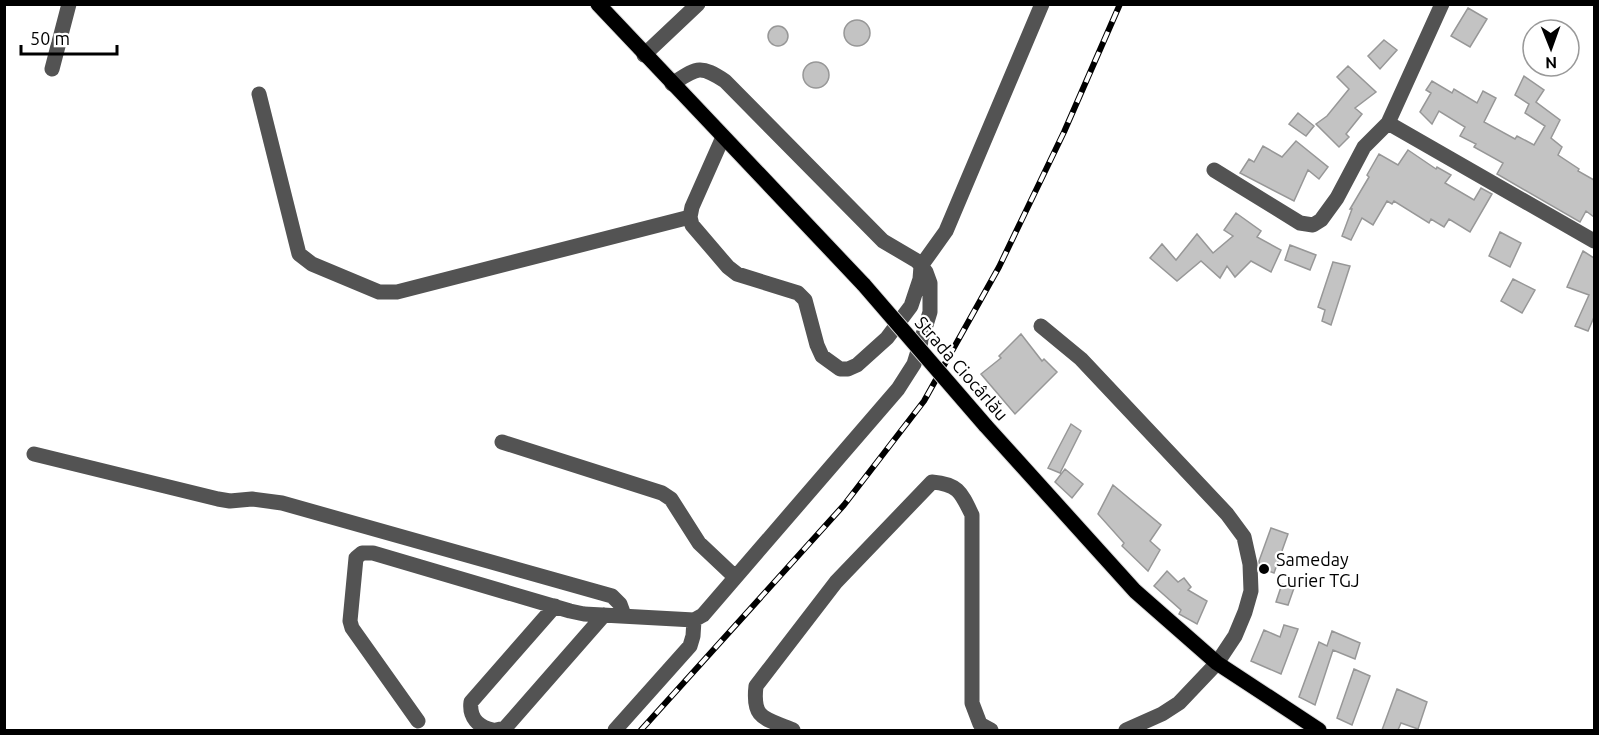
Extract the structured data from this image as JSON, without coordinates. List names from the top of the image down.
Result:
{
  "streets": {
    "main road": ["Strada Ciocârlău"]
  },
  "places": ["Sameday Curier TGJ"],
  "scale_bar": "50 m",
  "north": "bottom"
}
